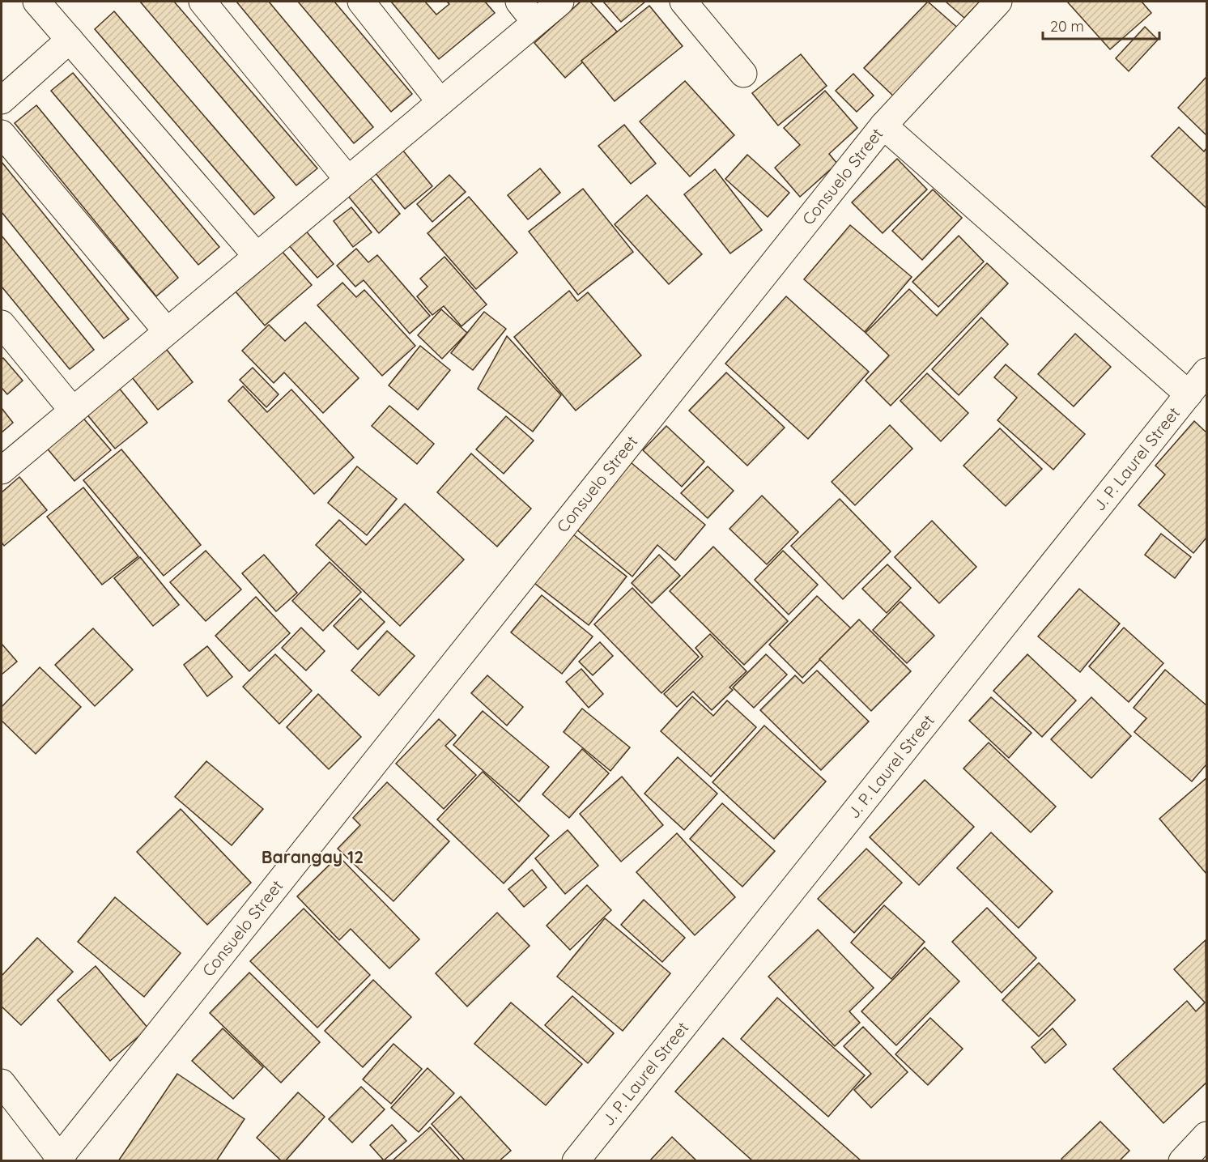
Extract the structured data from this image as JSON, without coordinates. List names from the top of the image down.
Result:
{
  "streets": {
    "street": ["Consuelo Street", "J. P. Laurel Street"]
  },
  "crossings": [
    ["Consuelo Street", "J. P. Laurel Street"]
  ],
  "districts": ["Barangay 12"],
  "scale_bar": "20 m"
}
